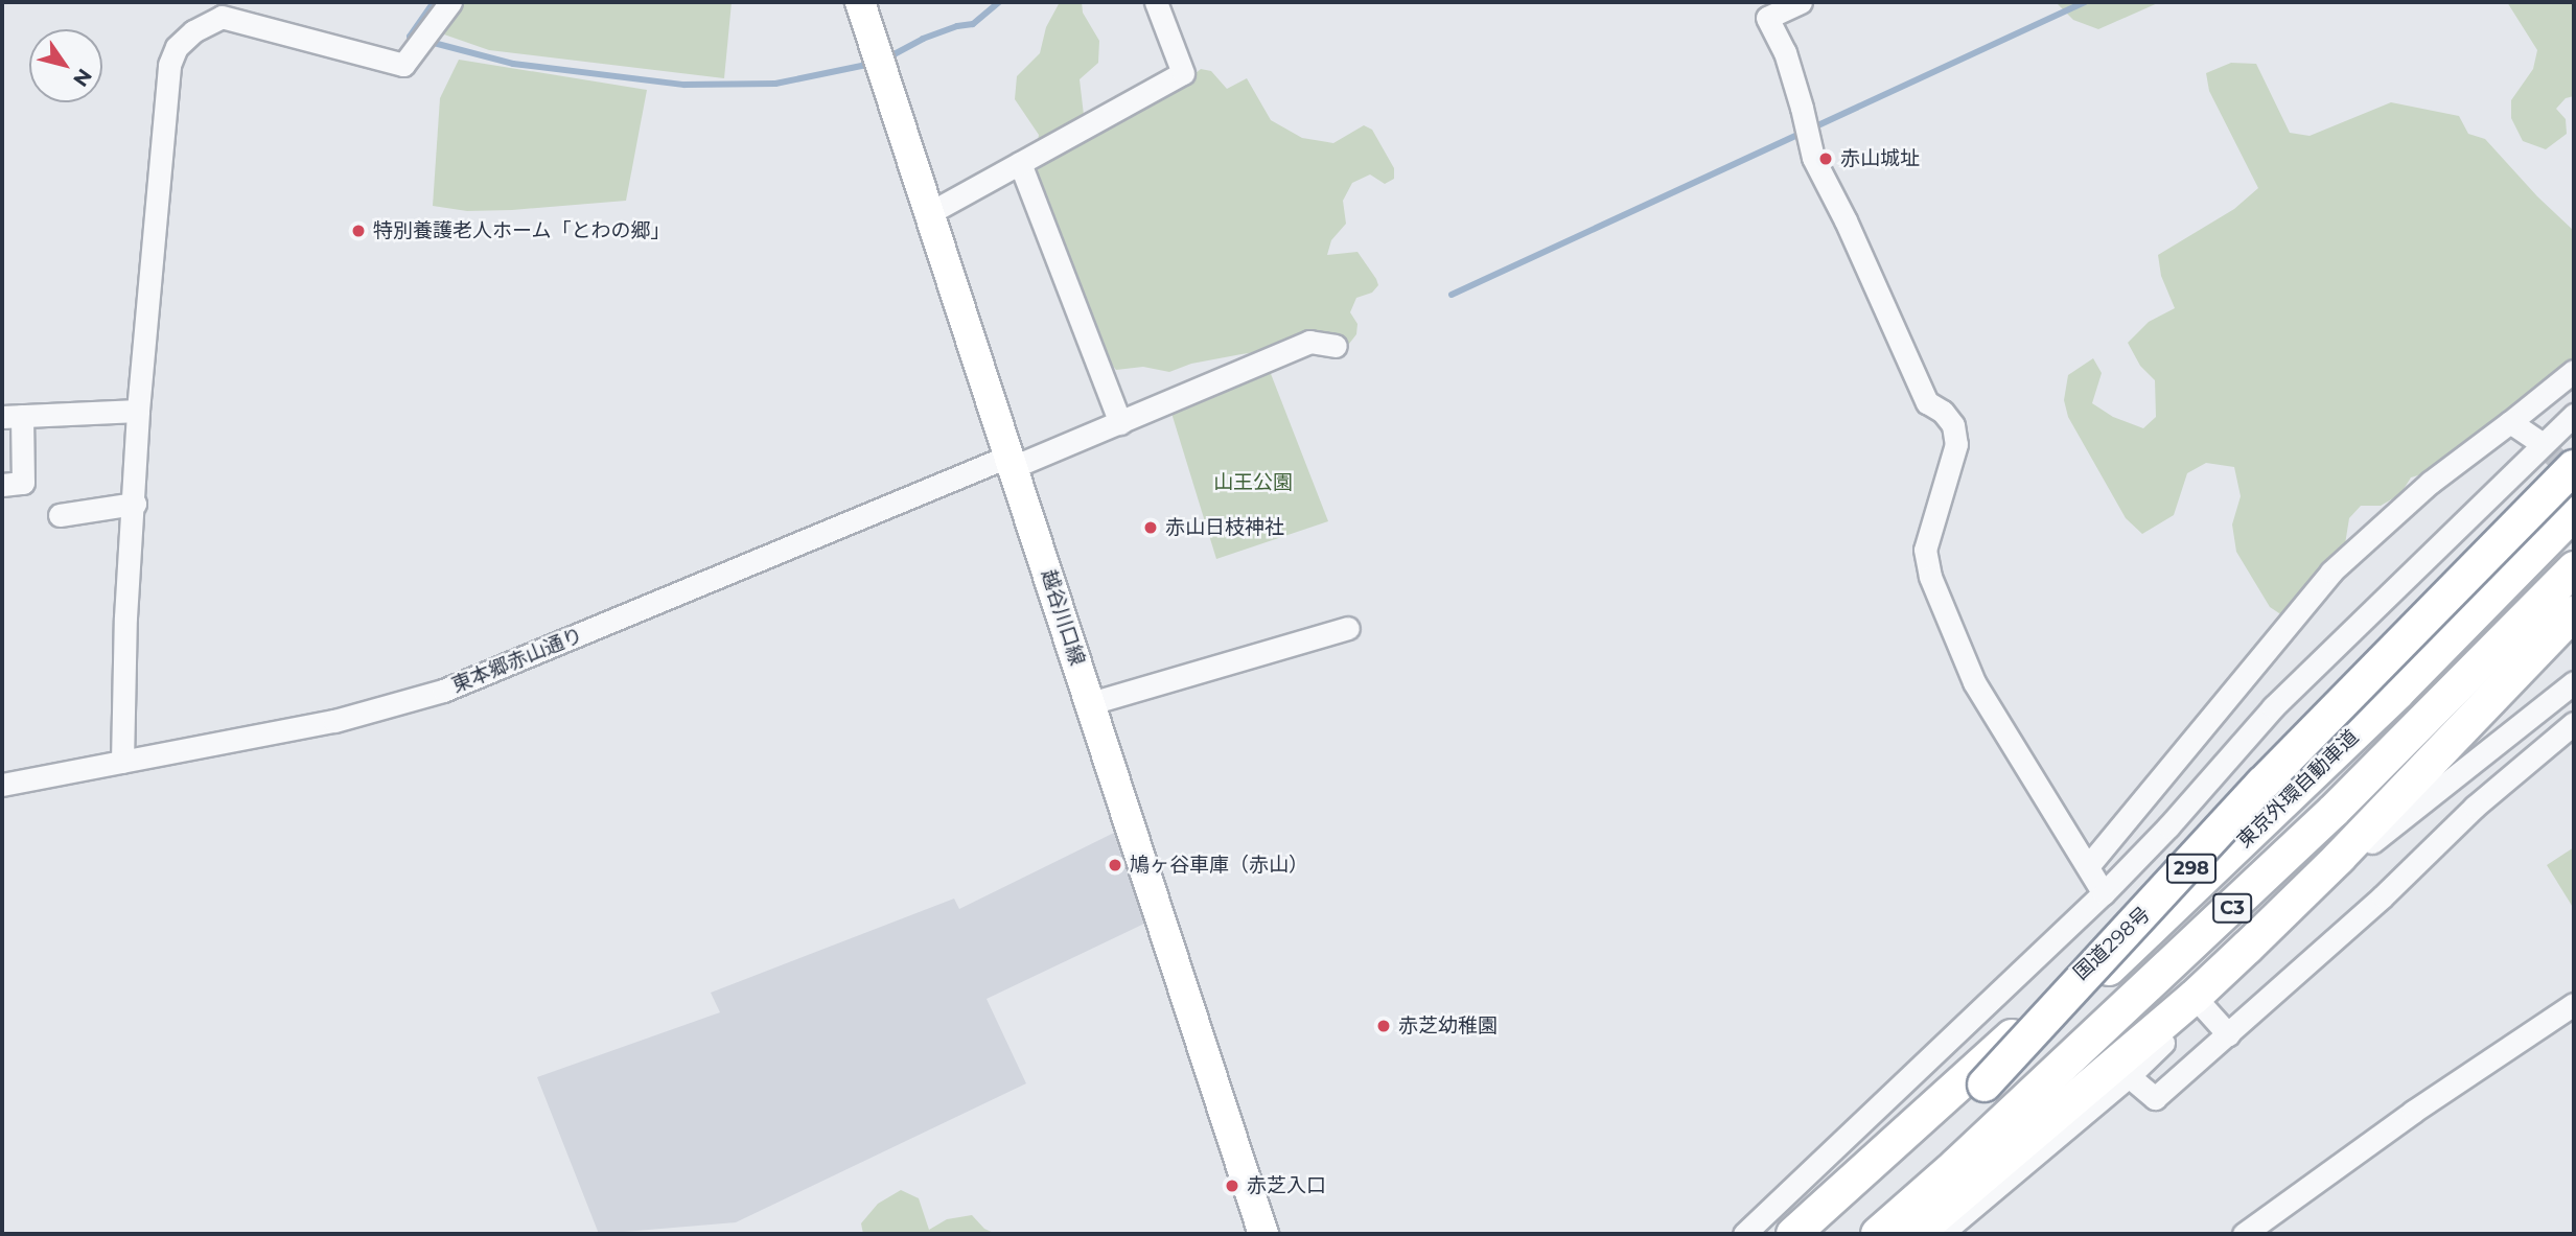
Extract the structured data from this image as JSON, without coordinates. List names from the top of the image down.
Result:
{
  "streets": {
    "highway": [
      "東京外環自動車道",
      "298",
      "C3",
      "国道298号"
    ],
    "main road": ["越谷川口線"],
    "street": ["東本郷赤山通り"]
  },
  "crossings": [
    ["越谷川口線", "東本郷赤山通り"]
  ],
  "parks": ["山王公園"],
  "places": [
    "赤山城址",
    "特別養護老人ホーム「とわの郷」",
    "赤山日枝神社",
    "鳩ヶ谷車庫（赤山）",
    "赤芝幼稚園",
    "赤芝入口"
  ],
  "north": "bottom right"
}
